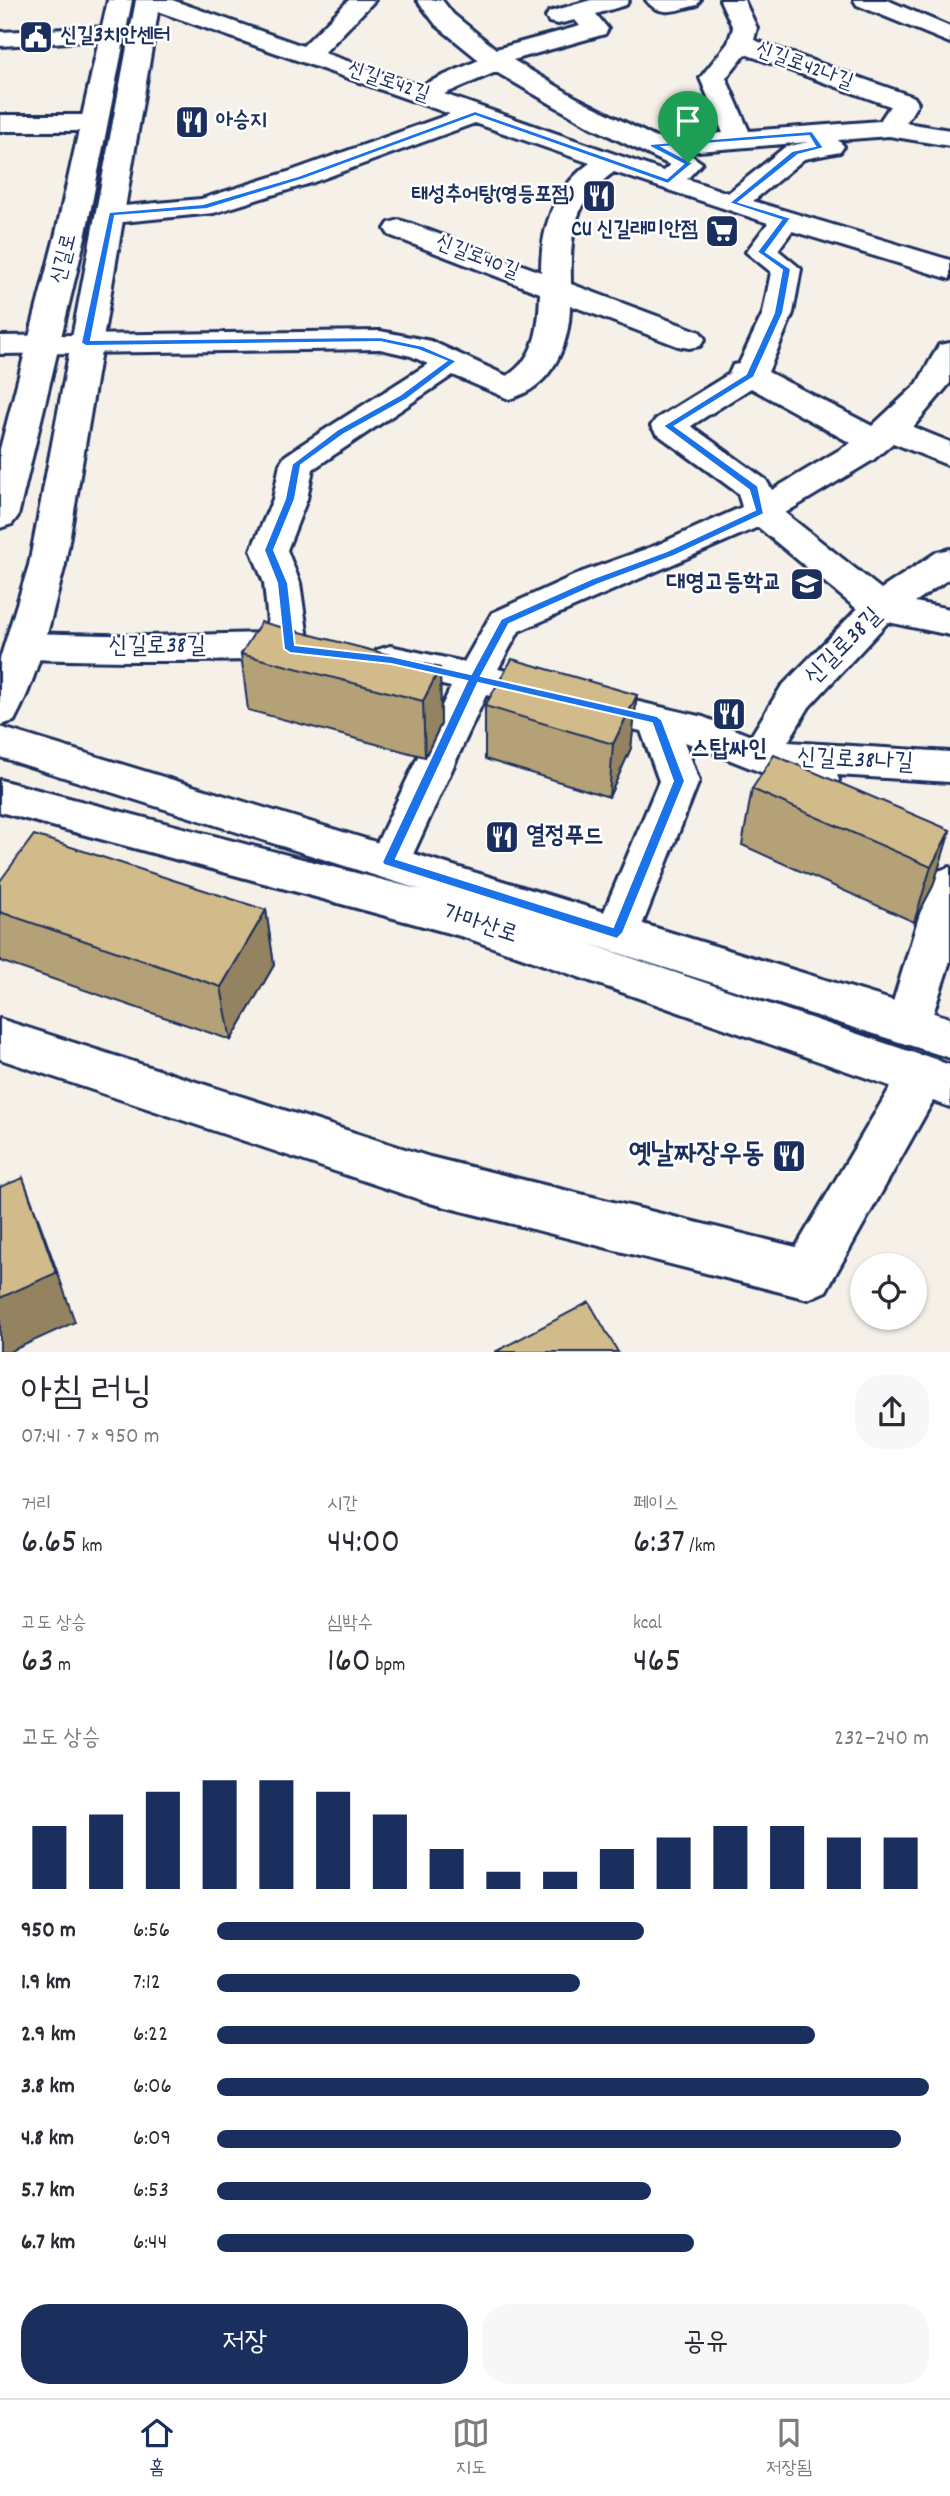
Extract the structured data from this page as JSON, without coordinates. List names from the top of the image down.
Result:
{
  "streets": {
    "street": [
      "신길로42나길",
      "신길로42길",
      "신길로40길",
      "신길로",
      "신길로38길",
      "신길로38나길",
      "가마산로"
    ]
  },
  "crossings": [
    ["신길로42나길", "신길로42길"],
    ["신길로42길", "신길로40길"],
    ["신길로42길", "신길로"],
    ["신길로40길", "신길로"],
    ["신길로", "신길로38길"],
    ["신길로38길", "신길로38나길"]
  ],
  "places": {
    "public building": ["신길3치안센터"],
    "restaurant": [
      "아승지",
      "태성추어탕(영등포점)",
      "스탑싸인",
      "열정푸드",
      "옛날짜장우동"
    ],
    "supermarket": ["CU 신길래미안점"],
    "school or university": ["대영고등학교"]
  },
  "page": {
    "heading": ["아침 러닝", "07:41 · 7 × 950 m"],
    "stats": [
      ["거리", "6.65 km"],
      ["시간", "44:00"],
      ["페이스", "6:37 /km"],
      ["고도 상승", "63 m"],
      ["심박수", "160 bpm"],
      ["kcal", "465"]
    ],
    "chart": ["고도 상승", "232–240 m"],
    "list": [
      {
        "name": "950 m",
        "note": "6:56"
      },
      {
        "name": "1.9 km",
        "note": "7:12"
      },
      {
        "name": "2.9 km",
        "note": "6:22"
      },
      {
        "name": "3.8 km",
        "note": "6:06"
      },
      {
        "name": "4.8 km",
        "note": "6:09"
      },
      {
        "name": "5.7 km",
        "note": "6:53"
      },
      {
        "name": "6.7 km",
        "note": "6:44"
      }
    ],
    "buttons": ["저장", "공유"],
    "tabs": ["홈", "지도", "저장됨"]
  }
}
